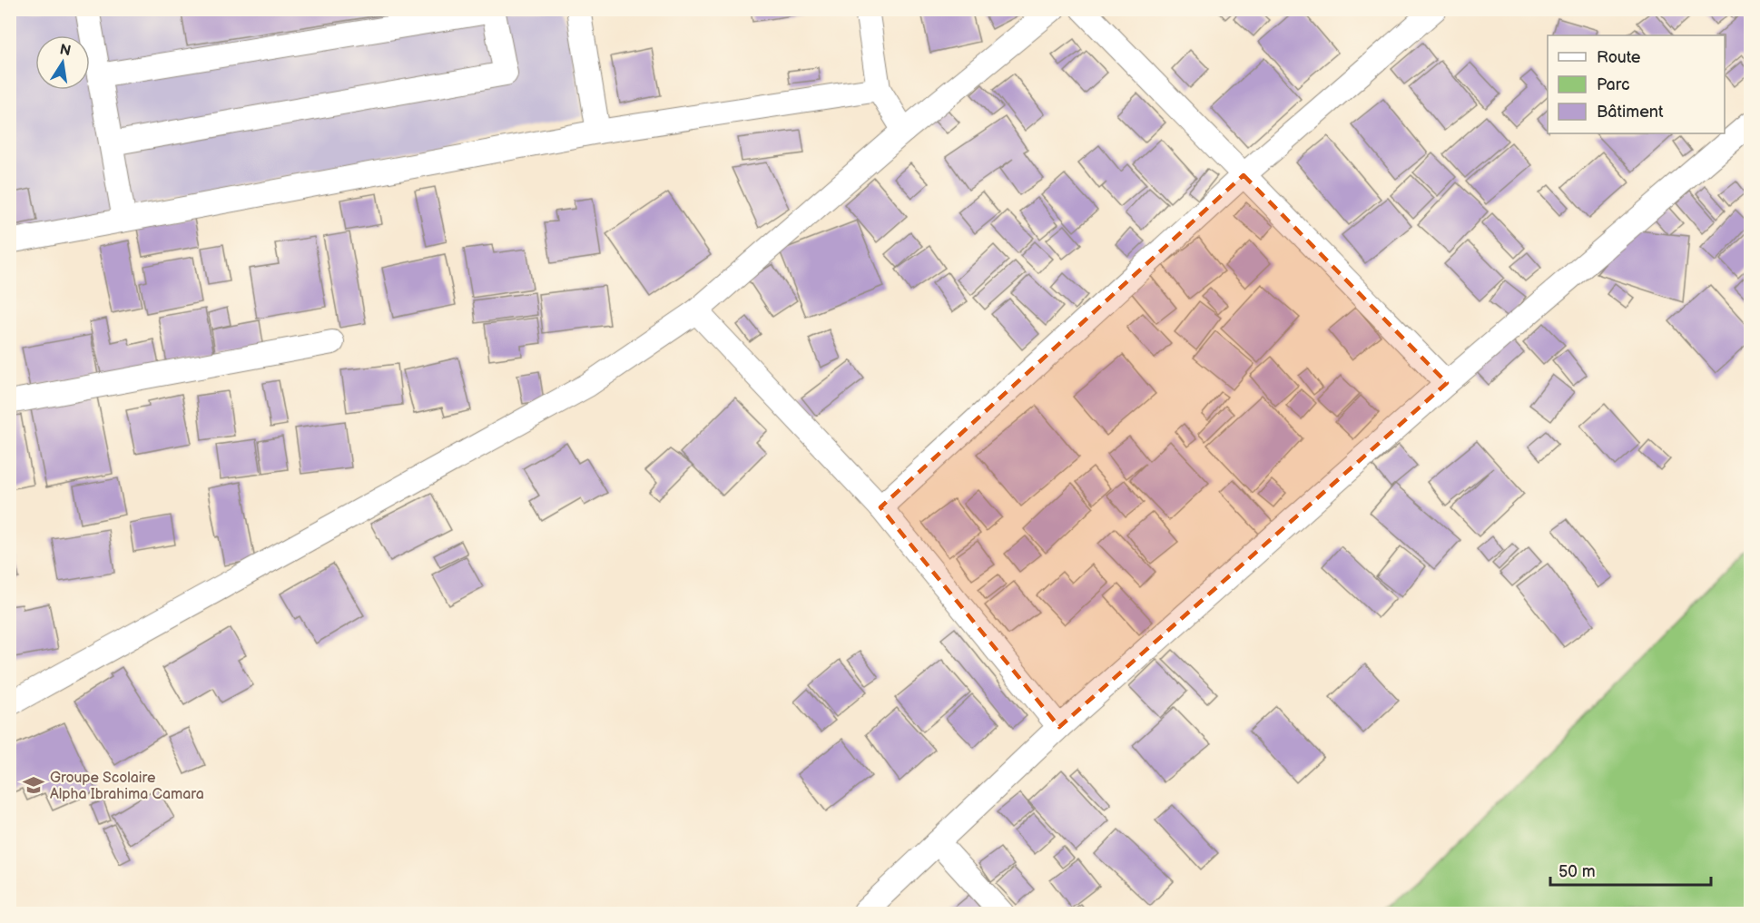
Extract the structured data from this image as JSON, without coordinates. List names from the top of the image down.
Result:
{
  "places": {
    "school or university": ["Groupe Scolaire Alpha Ibrahima Camara"]
  },
  "legend": ["Route", "Parc", "Bâtiment"],
  "scale_bar": "50 m",
  "north": "top"
}
